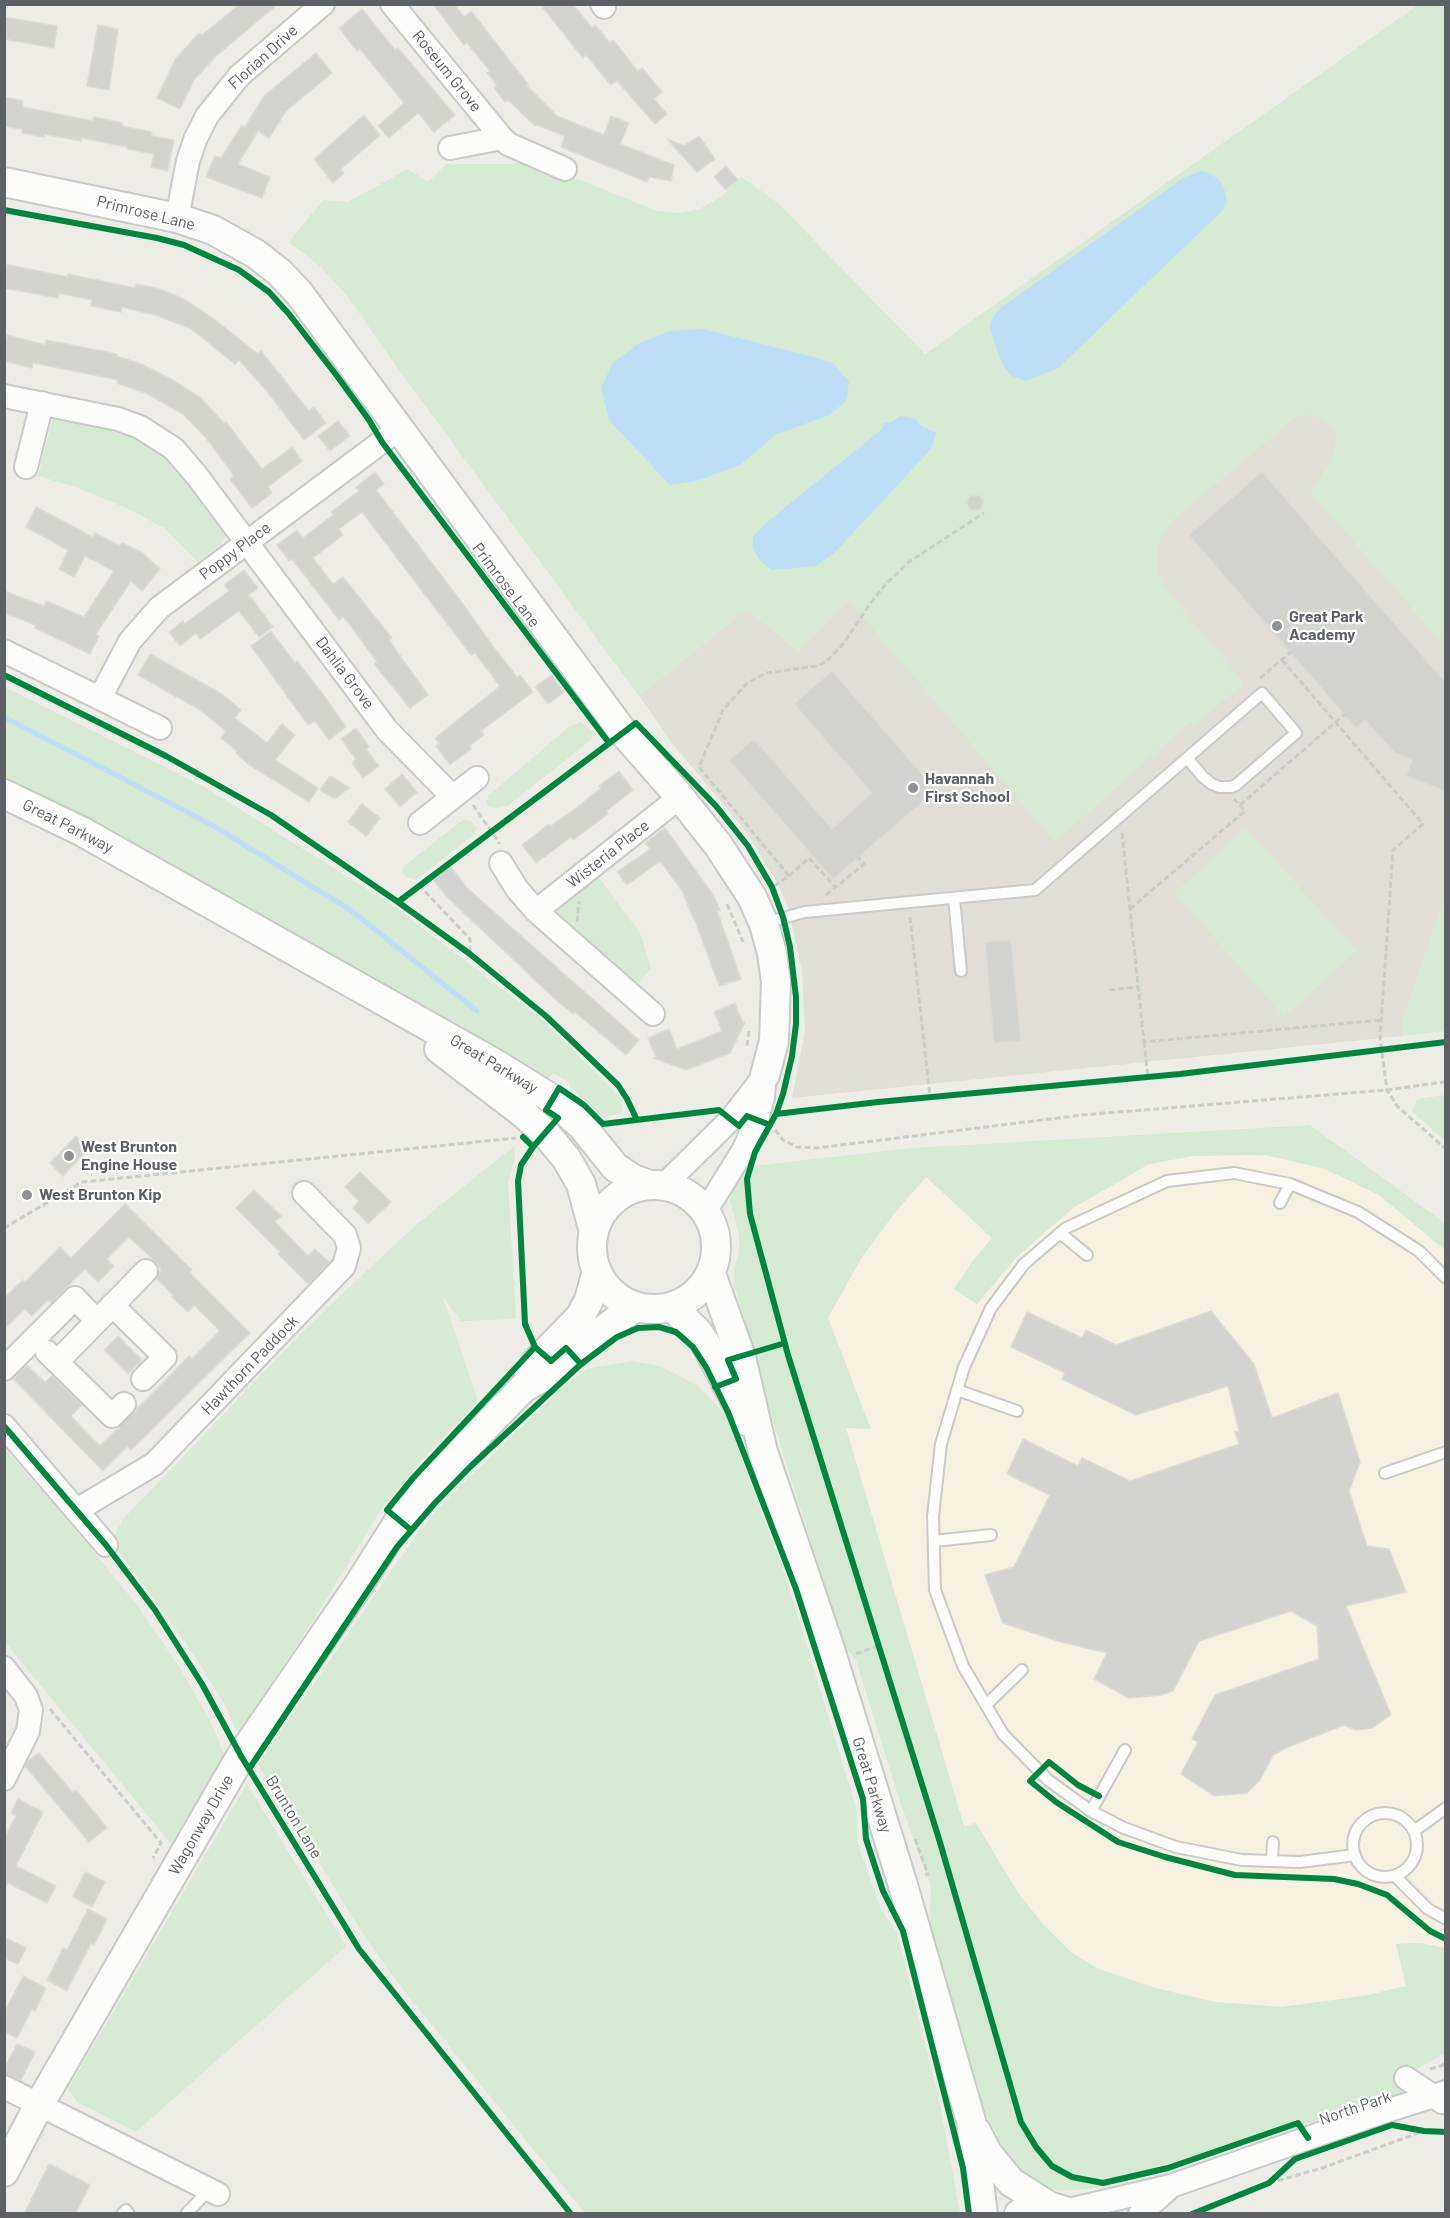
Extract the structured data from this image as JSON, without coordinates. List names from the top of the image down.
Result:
{
  "streets": {
    "street": [
      "Florian Drive",
      "Roseum Grove",
      "Primrose Lane",
      "Poppy Place",
      "Dahlia Grove",
      "Great Parkway",
      "Wisteria Place",
      "Hawthorn Paddock",
      "Wagonway Drive",
      "North Park"
    ],
    "cycle path": ["Brunton Lane"]
  },
  "crossings": [
    ["Florian Drive", "Primrose Lane"],
    ["Primrose Lane", "Poppy Place"],
    ["Primrose Lane", "Great Parkway"],
    ["Primrose Lane", "Wisteria Place"],
    ["Primrose Lane", "Wagonway Drive"],
    ["Poppy Place", "Dahlia Grove"],
    ["Great Parkway", "Wagonway Drive"],
    ["Great Parkway", "North Park"]
  ],
  "places": [
    "Great Park Academy",
    "Havannah First School",
    "West Brunton Engine House",
    "West Brunton Kip"
  ]
}
